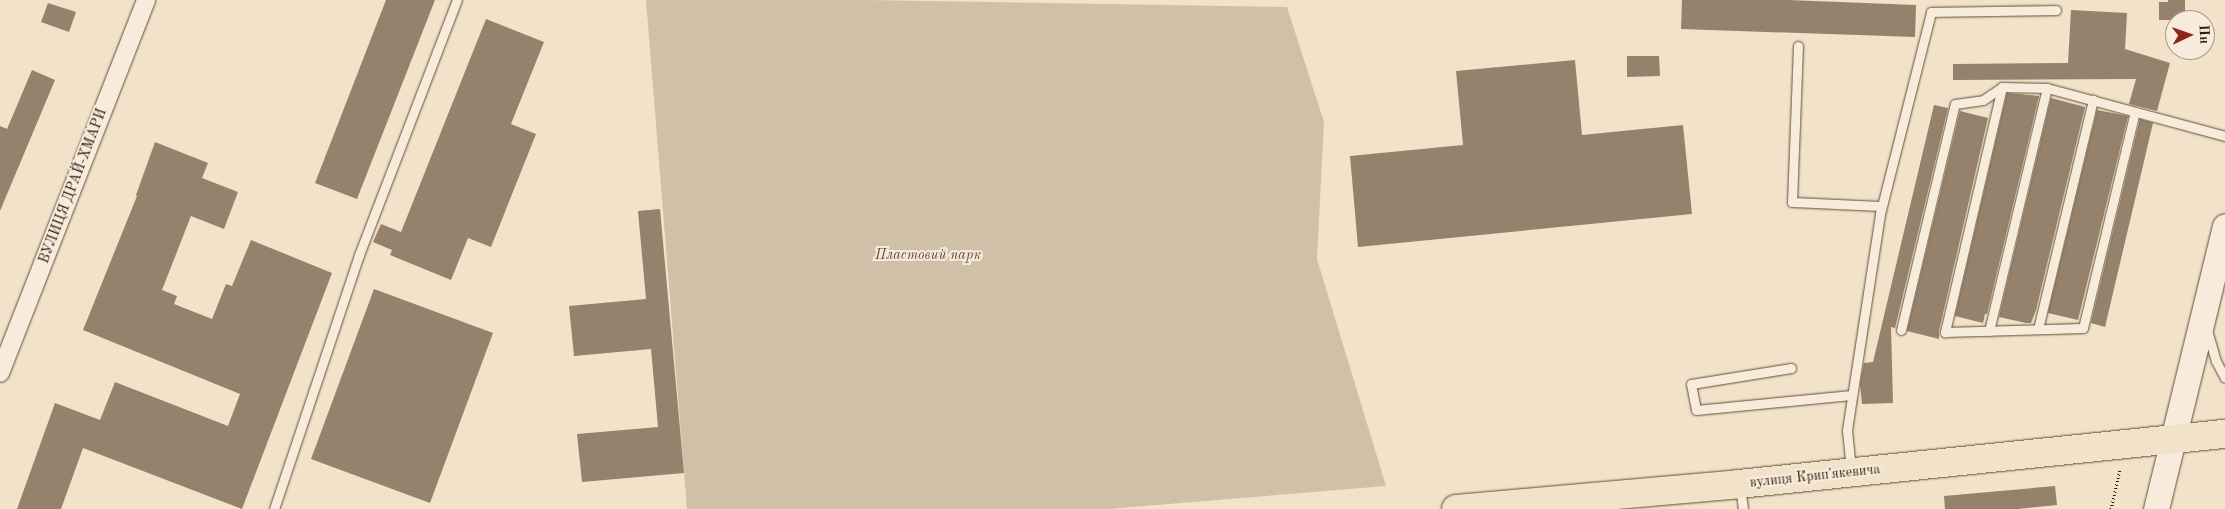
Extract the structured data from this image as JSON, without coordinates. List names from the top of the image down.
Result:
{
  "streets": {
    "main road": ["вулиця Крипʼякевича"],
    "street": ["ВУЛИЦЯ ДРАЙ-ХМАРИ"]
  },
  "parks": ["Пластовий парк"],
  "north": "right"
}
